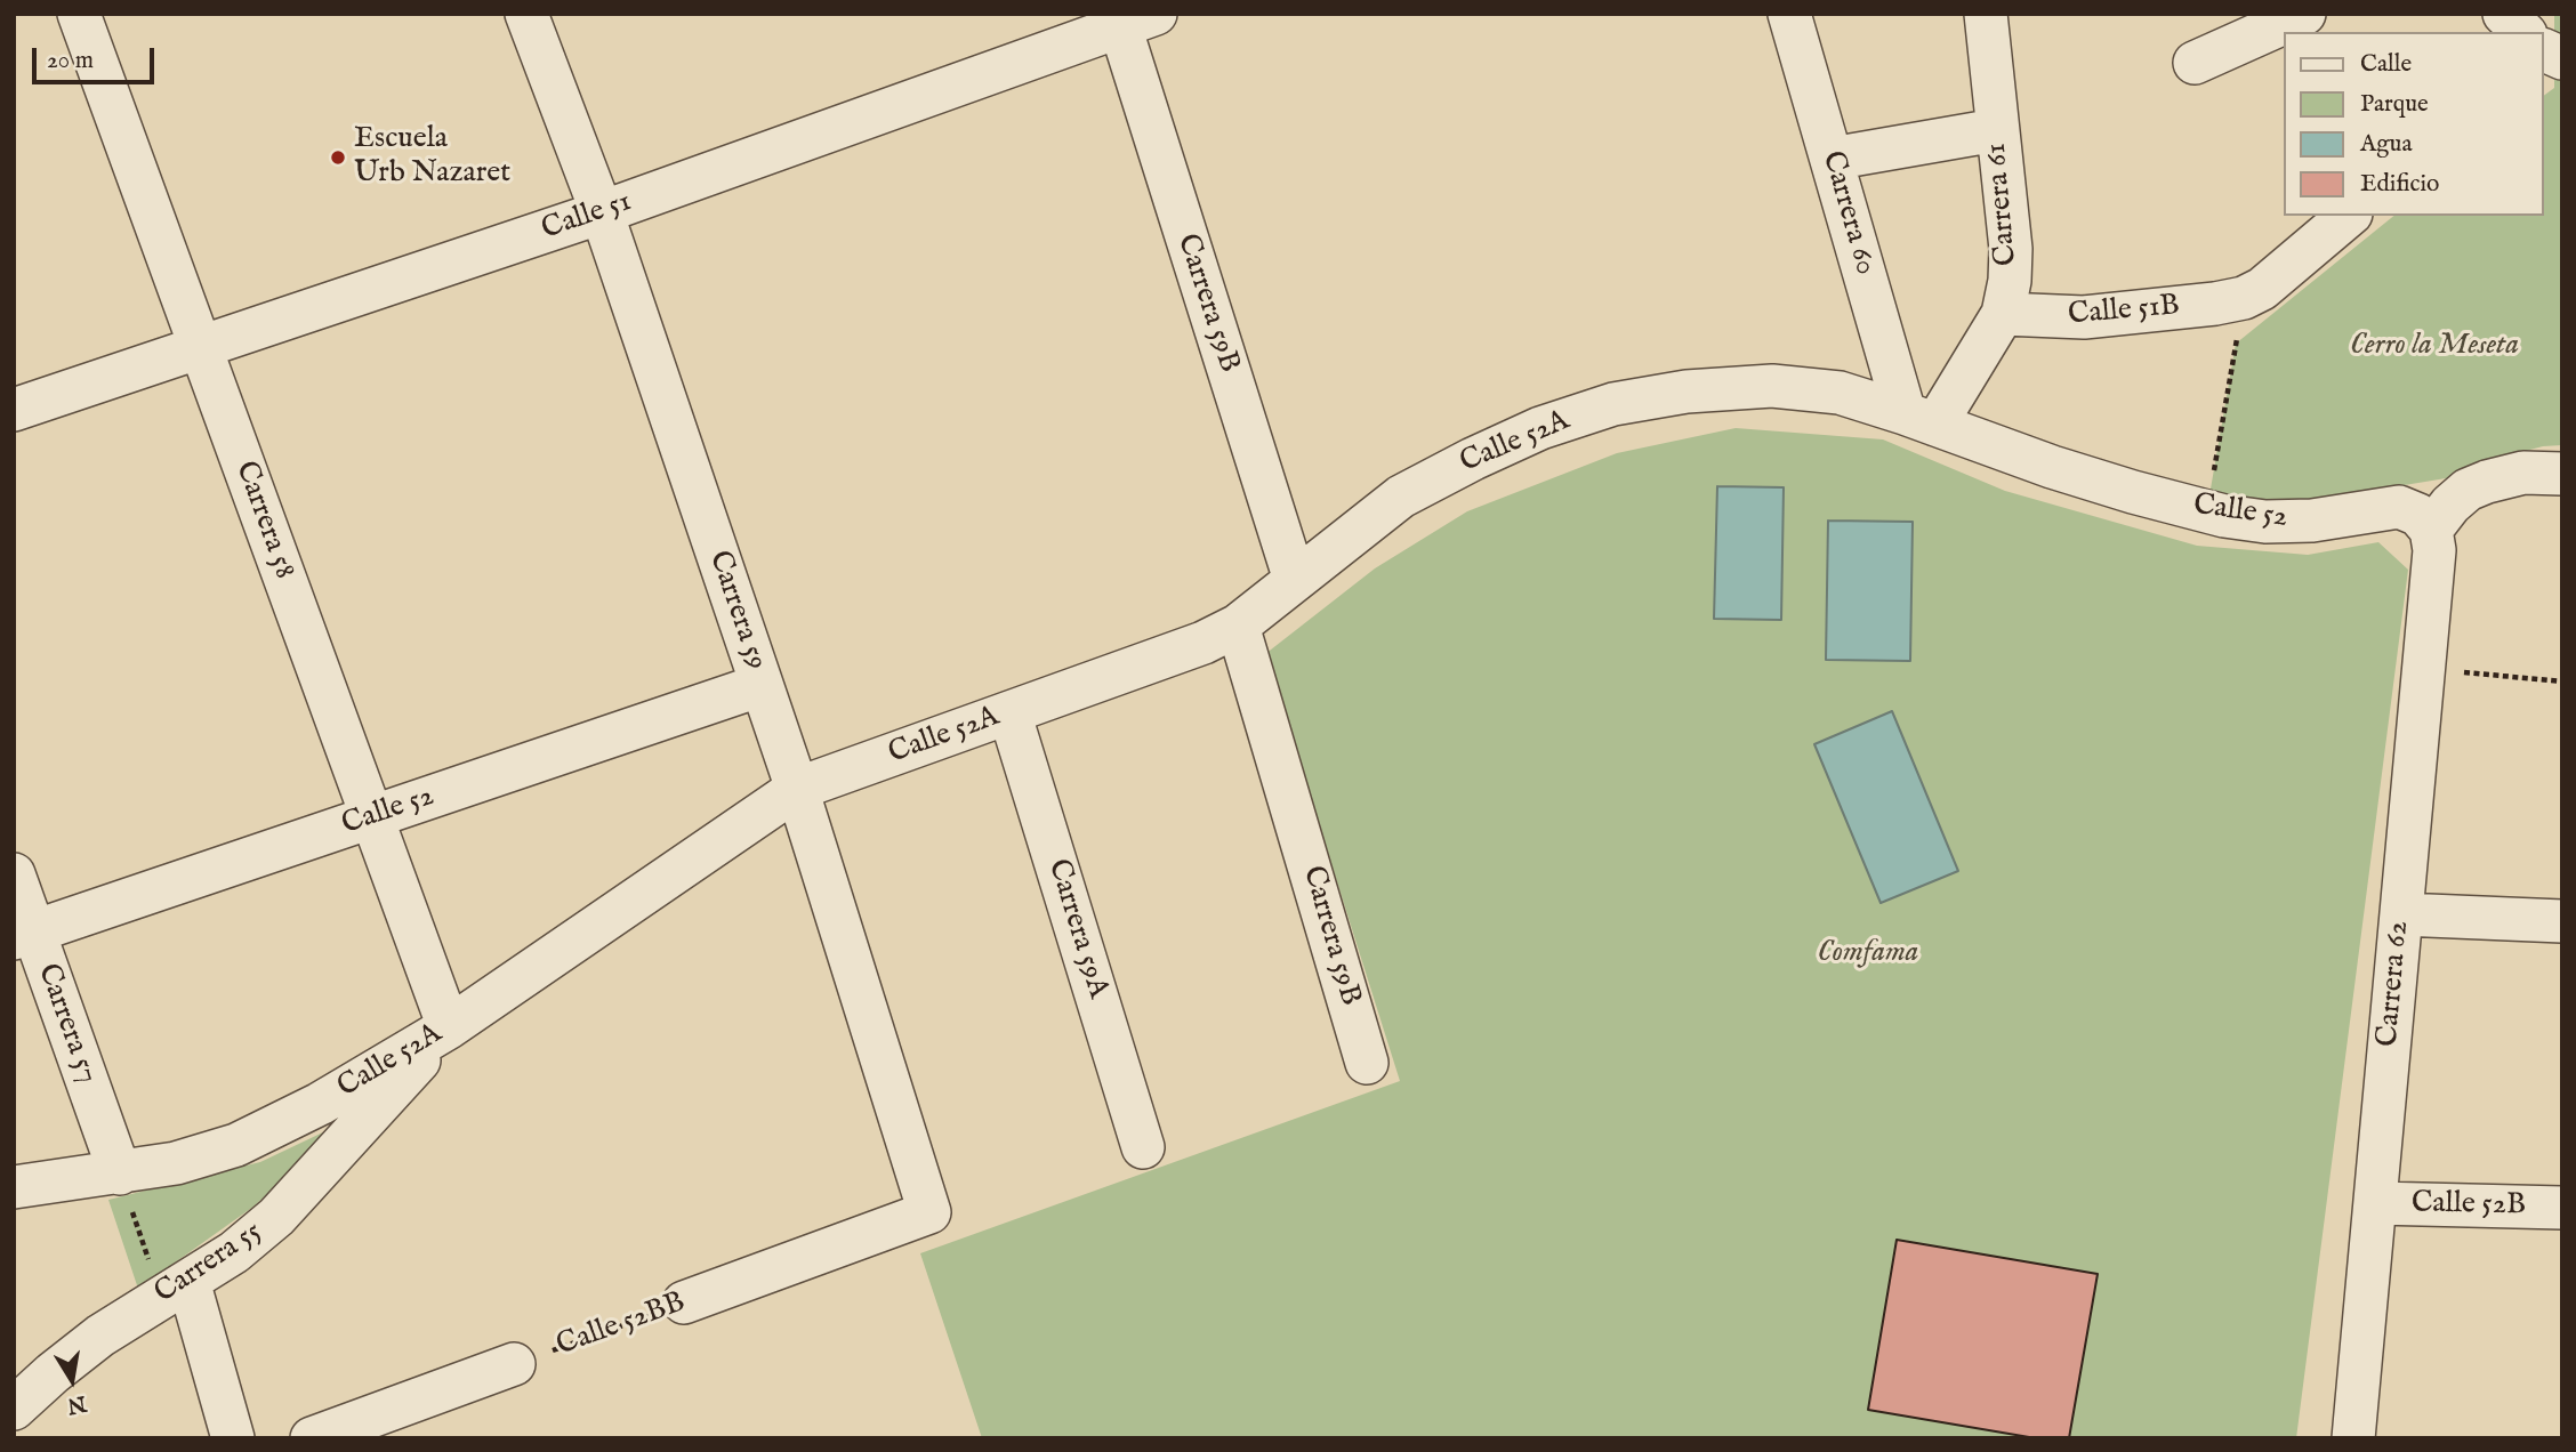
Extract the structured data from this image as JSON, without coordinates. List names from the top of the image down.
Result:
{
  "streets": {
    "street": [
      "Carrera 61",
      "Carrera 60",
      "Calle 51",
      "Carrera 59B",
      "Calle 51B",
      "Calle 52A",
      "Calle 52",
      "Carrera 58",
      "Carrera 59",
      "Carrera 59A",
      "Carrera 62",
      "Carrera 57",
      "Calle 52B",
      "Carrera 55",
      "Calle 52BB"
    ]
  },
  "crossings": [
    ["Carrera 61", "Carrera 60"],
    ["Carrera 61", "Calle 51B"],
    ["Carrera 61", "Calle 52A"],
    ["Carrera 61", "Calle 52"],
    ["Carrera 60", "Calle 52A"],
    ["Carrera 60", "Calle 52"],
    ["Calle 51", "Carrera 59B"],
    ["Calle 51", "Carrera 58"],
    ["Calle 51", "Carrera 59"],
    ["Carrera 59B", "Calle 52A"],
    ["Calle 52A", "Calle 52"],
    ["Calle 52A", "Carrera 58"],
    ["Calle 52A", "Carrera 59"],
    ["Calle 52A", "Carrera 59A"],
    ["Calle 52A", "Carrera 57"],
    ["Calle 52A", "Carrera 55"],
    ["Calle 52", "Carrera 58"],
    ["Calle 52", "Carrera 59"],
    ["Calle 52", "Carrera 62"],
    ["Calle 52", "Carrera 57"],
    ["Carrera 58", "Carrera 55"],
    ["Carrera 59", "Calle 52BB"],
    ["Carrera 62", "Calle 52B"]
  ],
  "parks": ["Cerro la Meseta", "Comfama"],
  "places": ["Escuela Urb Nazaret"],
  "legend": [
    "Calle",
    "Parque",
    "Agua",
    "Edificio"
  ],
  "scale_bar": "20 m",
  "north": "bottom"
}
